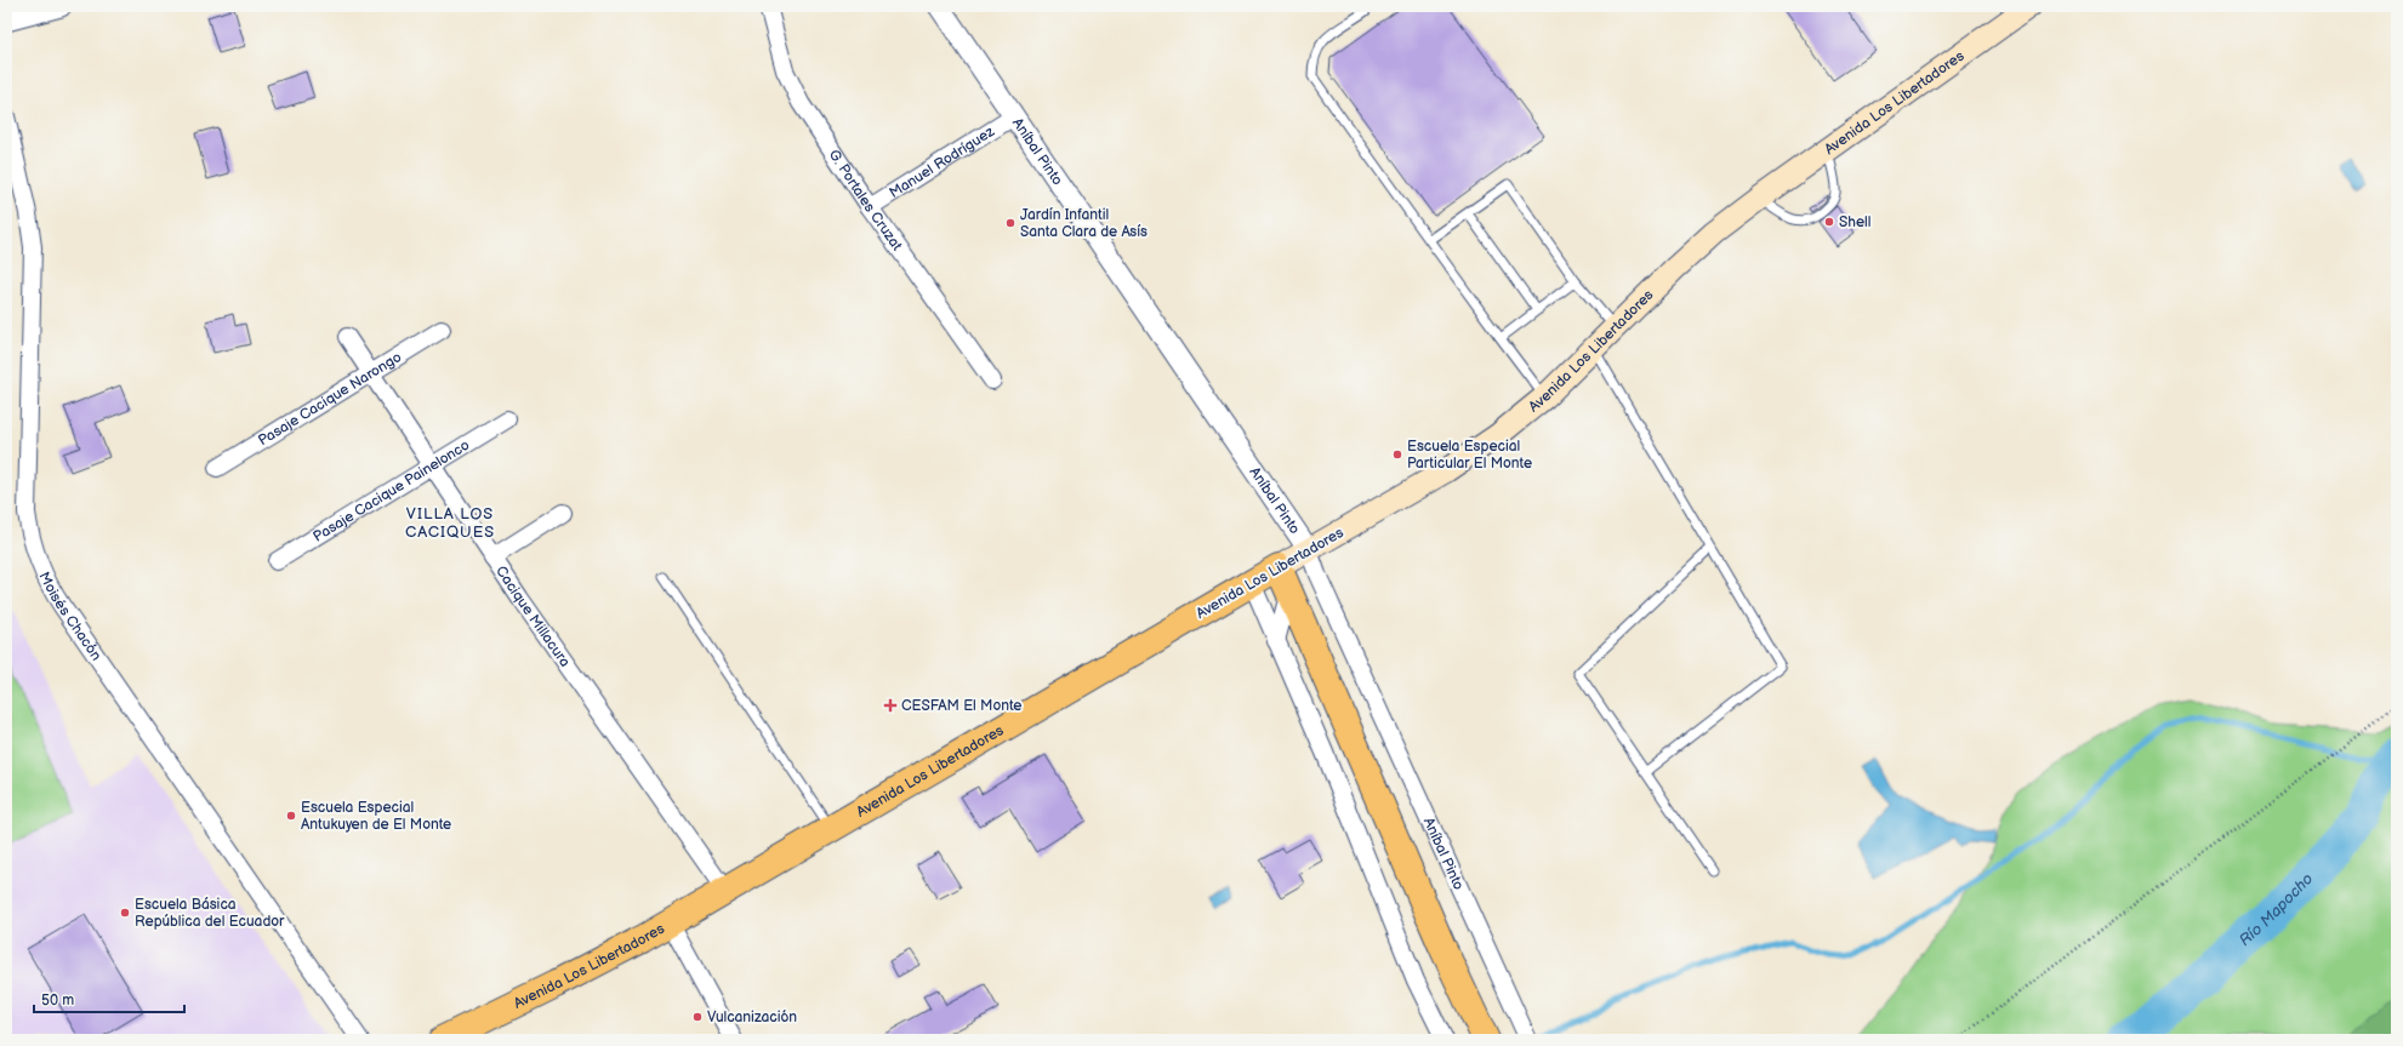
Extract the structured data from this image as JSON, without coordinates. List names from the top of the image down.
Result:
{
  "streets": {
    "main road": ["Avenida Los Libertadores"],
    "street": [
      "Aníbal Pinto",
      "Manuel Rodríguez",
      "G. Portales Cruzat",
      "Pasaje Cacique Narongo",
      "Pasaje Cacique Painelonco",
      "Moisés Chacón",
      "Cacique Millacura"
    ]
  },
  "crossings": [
    ["Avenida Los Libertadores", "Aníbal Pinto"],
    ["Avenida Los Libertadores", "Cacique Millacura"],
    ["Aníbal Pinto", "Manuel Rodríguez"],
    ["Manuel Rodríguez", "G. Portales Cruzat"],
    ["Pasaje Cacique Narongo", "Cacique Millacura"],
    ["Pasaje Cacique Painelonco", "Cacique Millacura"]
  ],
  "districts": ["VILLA LOS CACIQUES"],
  "water": ["Río Mapocho"],
  "places": {
    "other": [
      "Shell",
      "Jardín Infantil Santa Clara de Asís",
      "Escuela Especial Particular El Monte",
      "Escuela Especial Antukuyen de El Monte",
      "Escuela Básica República del Ecuador",
      "Vulcanización"
    ],
    "health": ["CESFAM El Monte"]
  },
  "scale_bar": "50 m"
}
